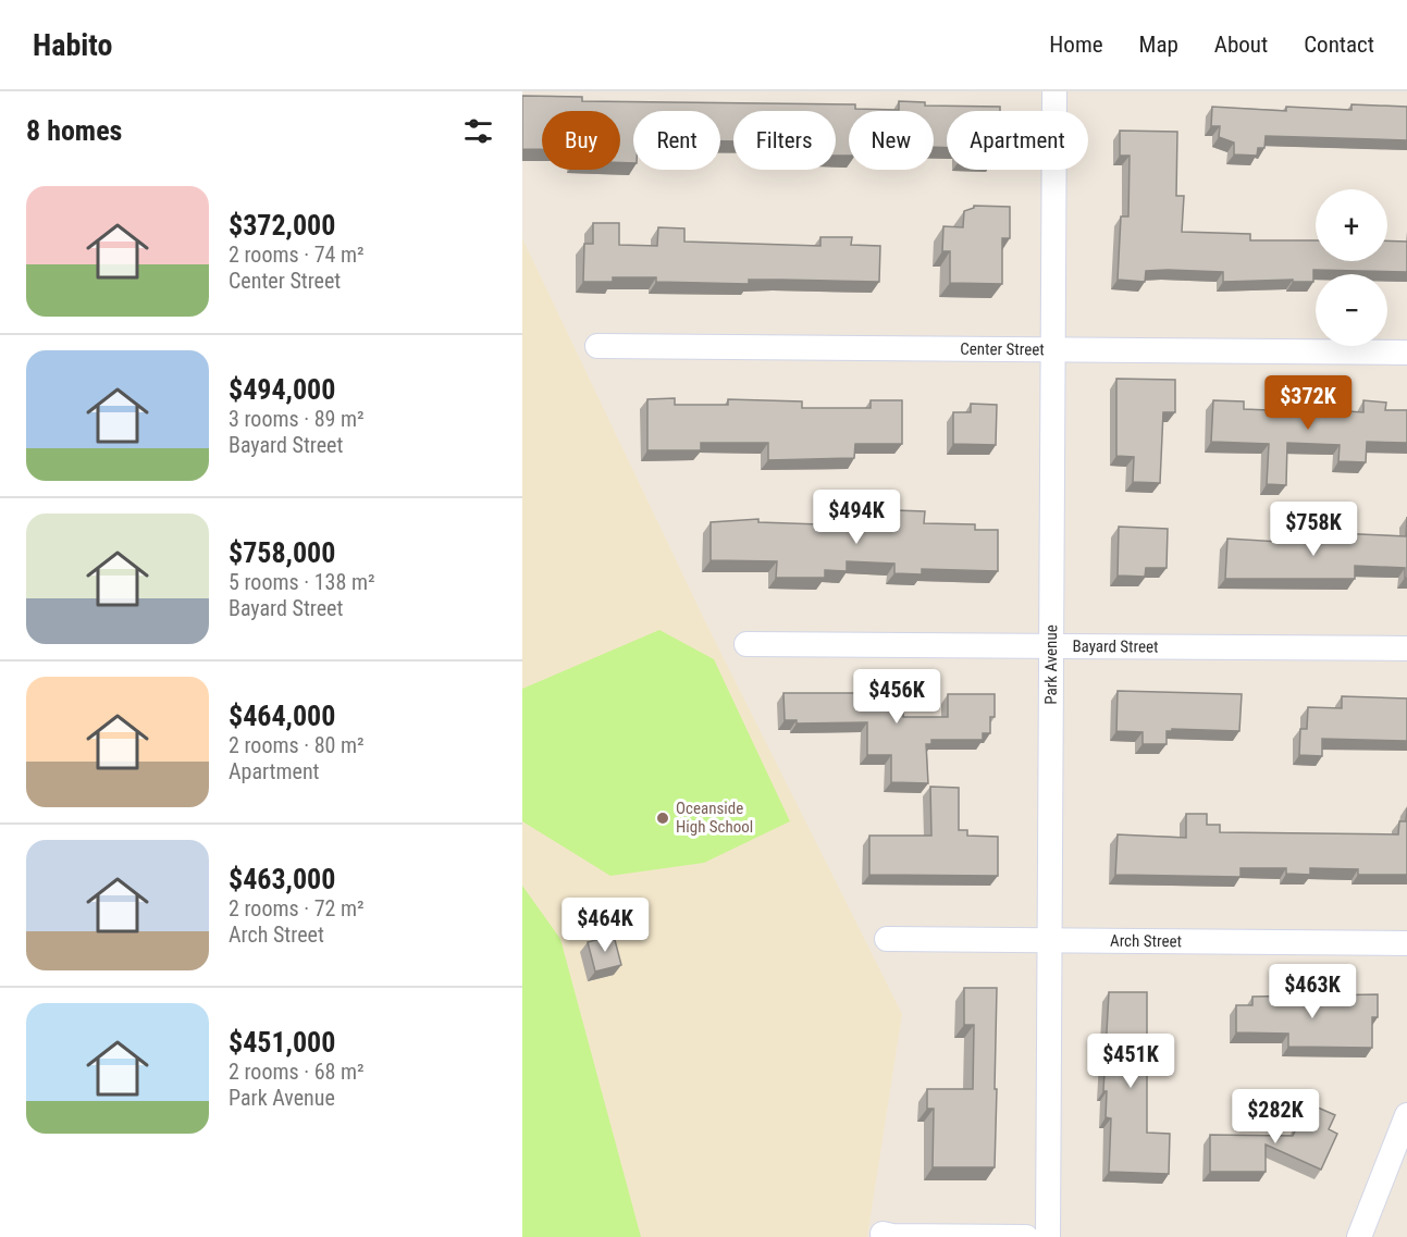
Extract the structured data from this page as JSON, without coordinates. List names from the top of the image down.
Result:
{
  "streets": {
    "street": [
      "Center Street",
      "Bayard Street",
      "Park Avenue",
      "Arch Street"
    ]
  },
  "crossings": [
    ["Center Street", "Park Avenue"],
    ["Bayard Street", "Park Avenue"],
    ["Park Avenue", "Arch Street"]
  ],
  "places": ["Oceanside High School"],
  "page": {
    "header": "Habito",
    "nav": [
      "Home",
      "Map",
      "About",
      "Contact"
    ],
    "heading": "8 homes",
    "chip": [
      "Buy",
      "Rent",
      "Filters",
      "New",
      "Apartment"
    ],
    "list": [
      {
        "name": "$372,000",
        "note": "2 rooms · 74 m² · Center Street"
      },
      {
        "name": "$494,000",
        "note": "3 rooms · 89 m² · Bayard Street"
      },
      {
        "name": "$758,000",
        "note": "5 rooms · 138 m² · Bayard Street"
      },
      {
        "name": "$464,000",
        "note": "2 rooms · 80 m² · Apartment"
      },
      {
        "name": "$463,000",
        "note": "2 rooms · 72 m² · Arch Street"
      },
      {
        "name": "$451,000",
        "note": "2 rooms · 68 m² · Park Avenue"
      }
    ],
    "map_buttons": ["+", "−"],
    "price": [
      "$372K",
      "$494K",
      "$758K",
      "$456K",
      "$464K",
      "$463K",
      "$451K",
      "$282K"
    ]
  }
}
